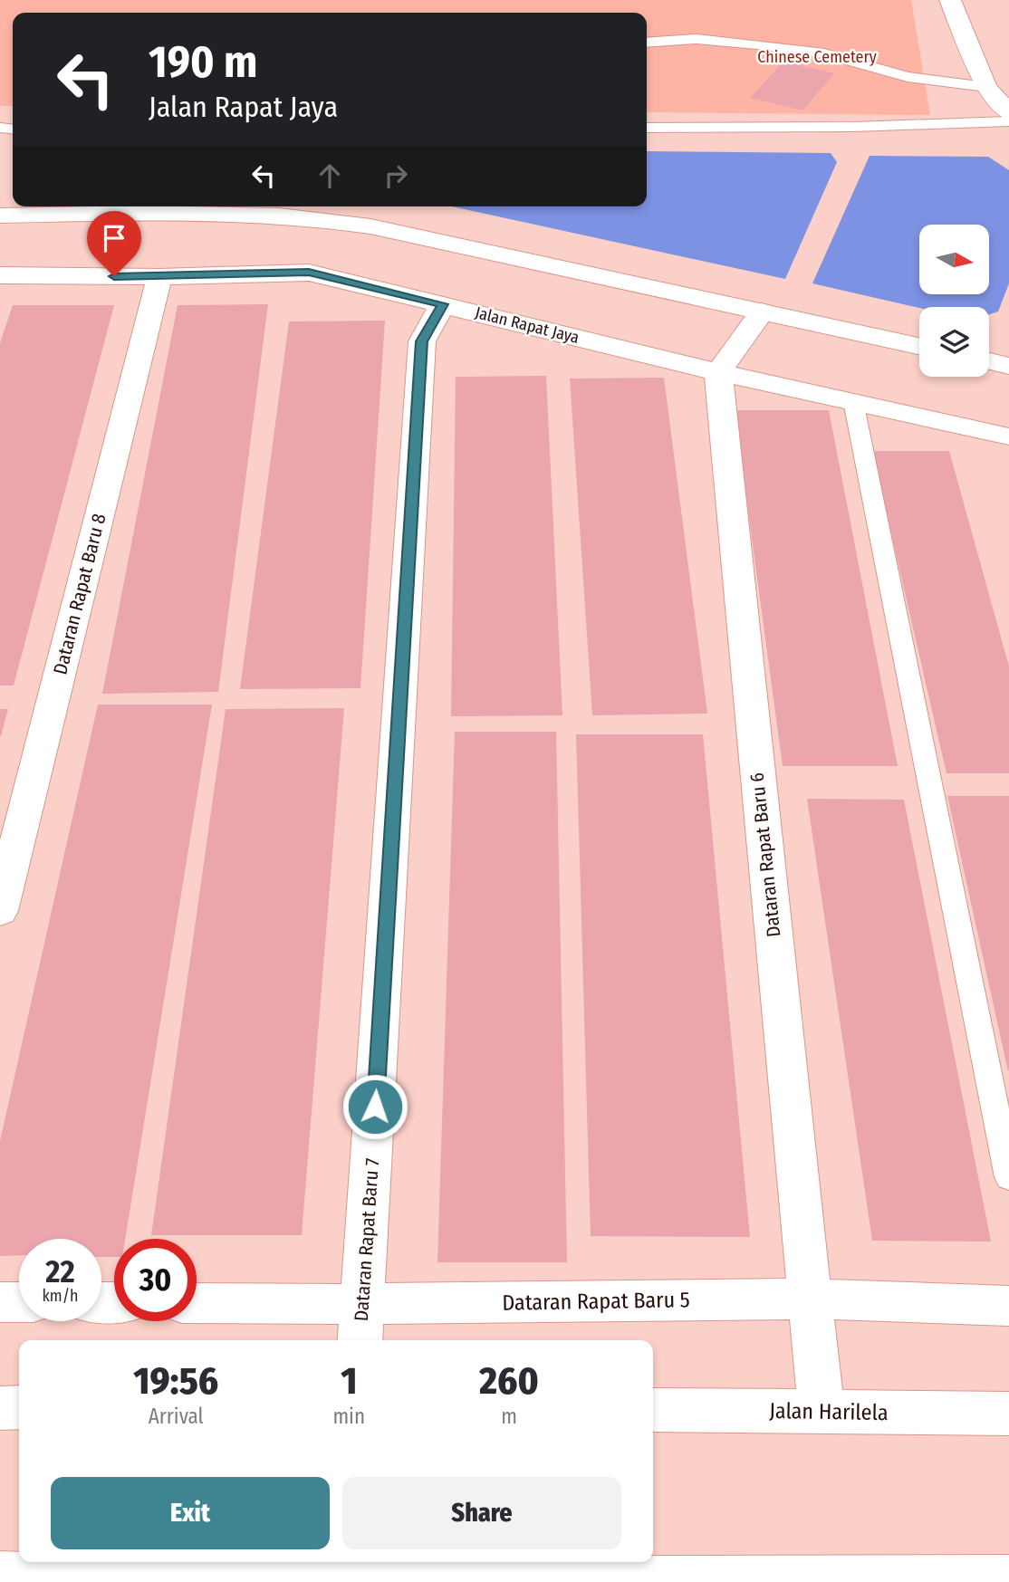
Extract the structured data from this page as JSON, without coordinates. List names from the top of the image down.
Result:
{
  "streets": {
    "street": [
      "Jalan Rapat Jaya",
      "Dataran Rapat Baru 8",
      "Dataran Rapat Baru 6",
      "Dataran Rapat Baru 7",
      "Dataran Rapat Baru 5",
      "Jalan Harilela"
    ]
  },
  "crossings": [
    ["Jalan Rapat Jaya", "Dataran Rapat Baru 8"],
    ["Jalan Rapat Jaya", "Dataran Rapat Baru 6"],
    ["Jalan Rapat Jaya", "Dataran Rapat Baru 7"],
    ["Dataran Rapat Baru 6", "Dataran Rapat Baru 5"],
    ["Dataran Rapat Baru 6", "Jalan Harilela"],
    ["Dataran Rapat Baru 7", "Dataran Rapat Baru 5"]
  ],
  "parks": ["Chinese Cemetery"],
  "north": "right",
  "page": {
    "turn": ["190 m", "Jalan Rapat Jaya"],
    "speed": "22 km/h",
    "limit": "30",
    "eta": [
      "19:56",
      "Arrival",
      "1",
      "min",
      "260",
      "m"
    ],
    "buttons": ["Exit", "Share"]
  }
}
